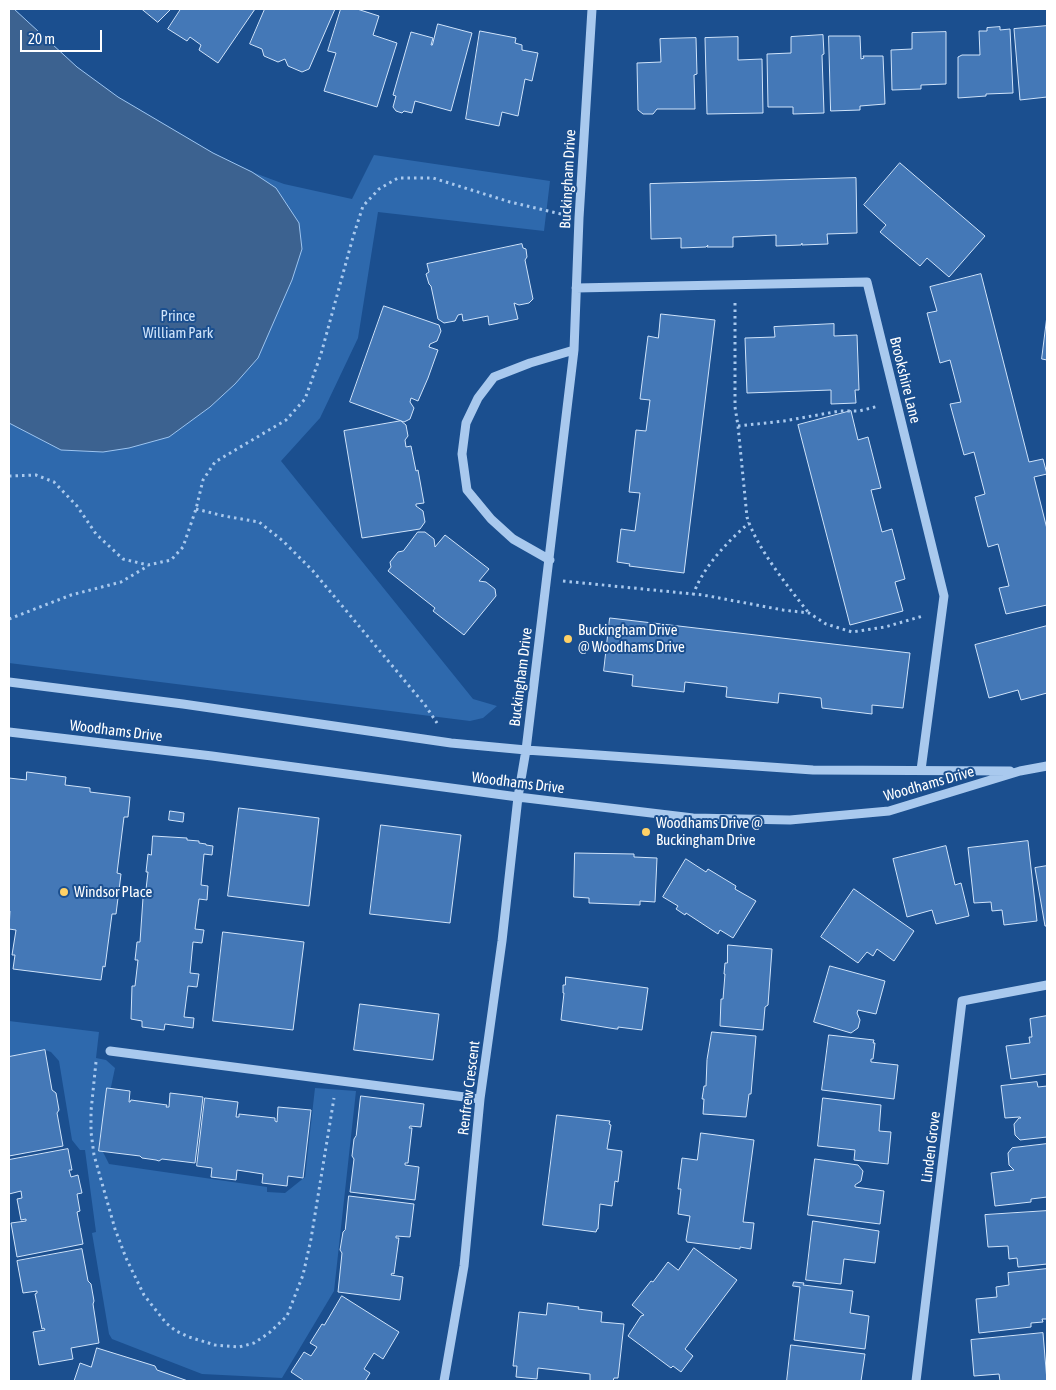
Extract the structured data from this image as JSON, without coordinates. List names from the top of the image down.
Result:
{
  "streets": {
    "street": [
      "Buckingham Drive",
      "Brookshire Lane",
      "Woodhams Drive",
      "Renfrew Crescent",
      "Linden Grove"
    ]
  },
  "crossings": [
    ["Buckingham Drive", "Brookshire Lane"],
    ["Buckingham Drive", "Woodhams Drive"],
    ["Buckingham Drive", "Renfrew Crescent"],
    ["Brookshire Lane", "Woodhams Drive"],
    ["Woodhams Drive", "Renfrew Crescent"]
  ],
  "parks": ["Prince William Park"],
  "places": ["Buckingham Drive @ Woodhams Drive", "Woodhams Drive @ Buckingham Drive", "Windsor Place"],
  "scale_bar": "20 m"
}
